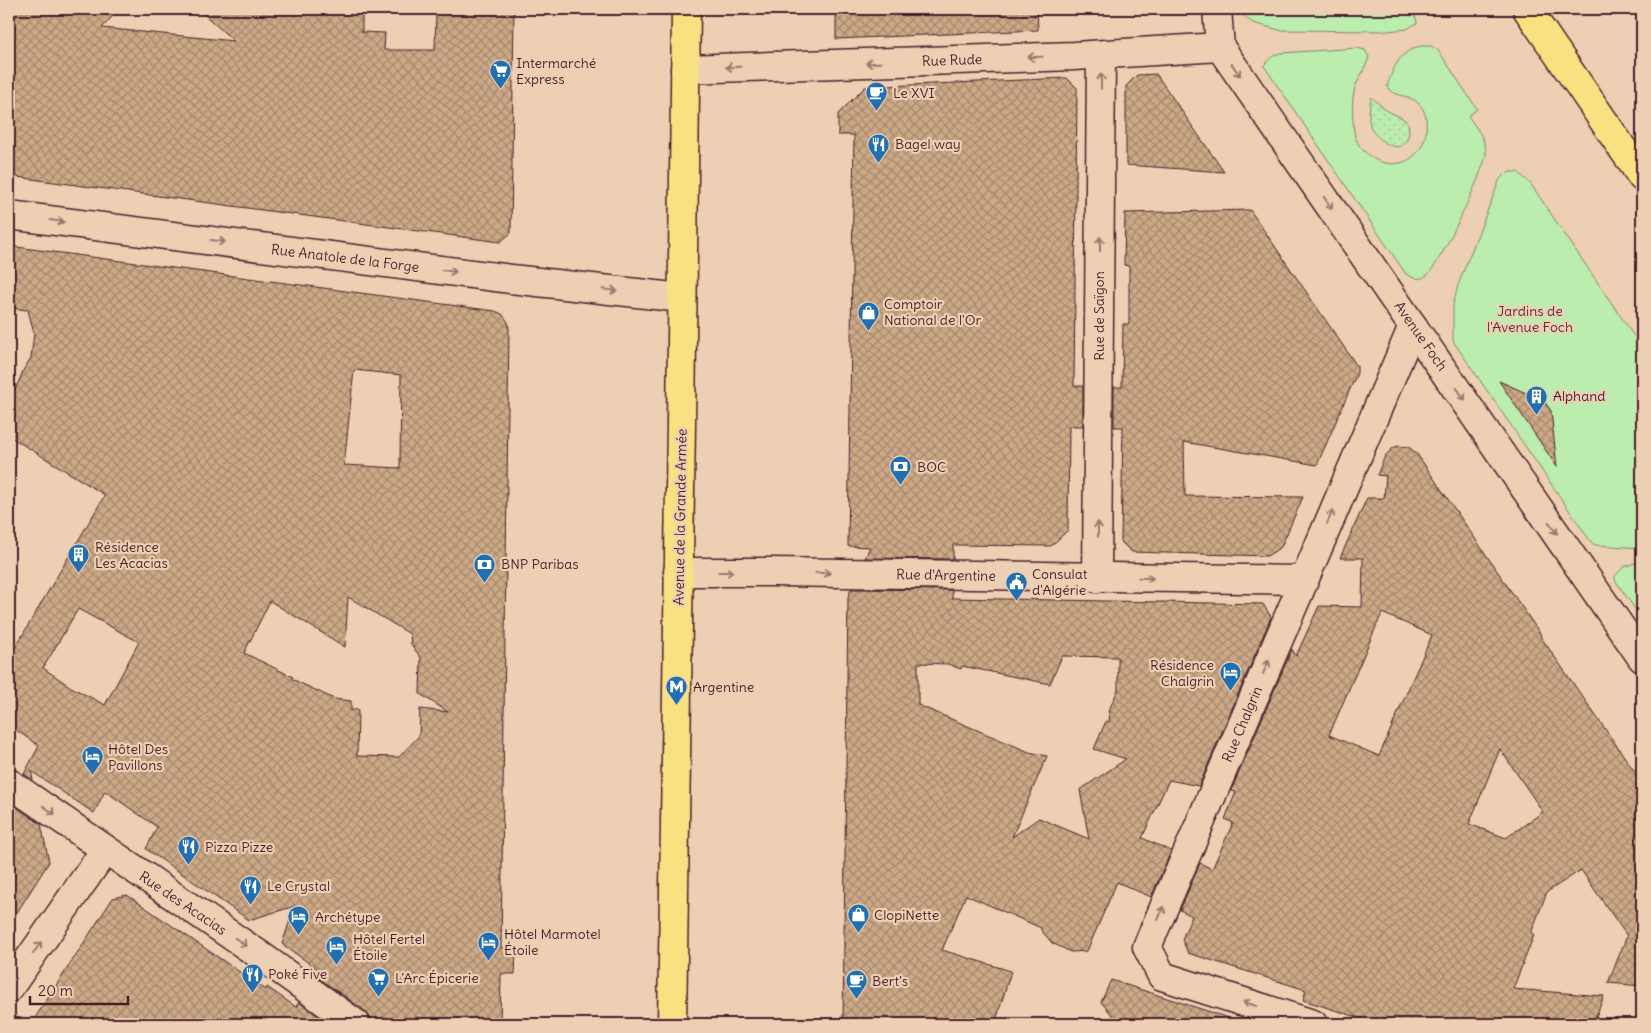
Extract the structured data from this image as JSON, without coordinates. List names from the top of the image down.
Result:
{
  "streets": {
    "main road": ["Avenue de la Grande Armée"],
    "street": [
      "Rue Rude",
      "Rue Anatole de la Forge",
      "Rue de Saïgon",
      "Avenue Foch",
      "Rue d'Argentine",
      "Rue Chalgrin",
      "Rue des Acacias"
    ]
  },
  "crossings": [
    ["Rue Rude", "Rue de Saïgon"],
    ["Rue Rude", "Avenue Foch"],
    ["Rue Rude", "Avenue de la Grande Armée"],
    ["Rue Anatole de la Forge", "Avenue de la Grande Armée"],
    ["Rue de Saïgon", "Rue d'Argentine"],
    ["Avenue Foch", "Rue Chalgrin"],
    ["Avenue de la Grande Armée", "Rue d'Argentine"],
    ["Rue d'Argentine", "Rue Chalgrin"]
  ],
  "one_way": [
    "Rue Rude",
    "Rue Anatole de la Forge",
    "Rue de Saïgon",
    "Avenue Foch",
    "Rue d'Argentine",
    "Rue Chalgrin",
    "Rue des Acacias"
  ],
  "parks": ["Jardins de l'Avenue Foch"],
  "places": {
    "supermarket": ["Intermarché Express", "L'Arc Épicerie"],
    "cafe": ["Le XVI", "Bert's"],
    "restaurant": [
      "Bagel way",
      "Pizza Pizze",
      "Le Crystal",
      "Poké Five"
    ],
    "shop": ["Comptoir National de l'Or", "ClopiNette"],
    "building": ["Alphand", "Résidence Les Acacias"],
    "bank": ["BOC", "BNP Paribas"],
    "public building": ["Consulat d'Algérie"],
    "hotel": [
      "Résidence Chalgrin",
      "Hôtel Des Pavillons",
      "Archétype",
      "Hôtel Marmotel Étoile",
      "Hôtel Fertel Étoile"
    ],
    "metro station": ["Argentine"]
  },
  "scale_bar": "20 m"
}
